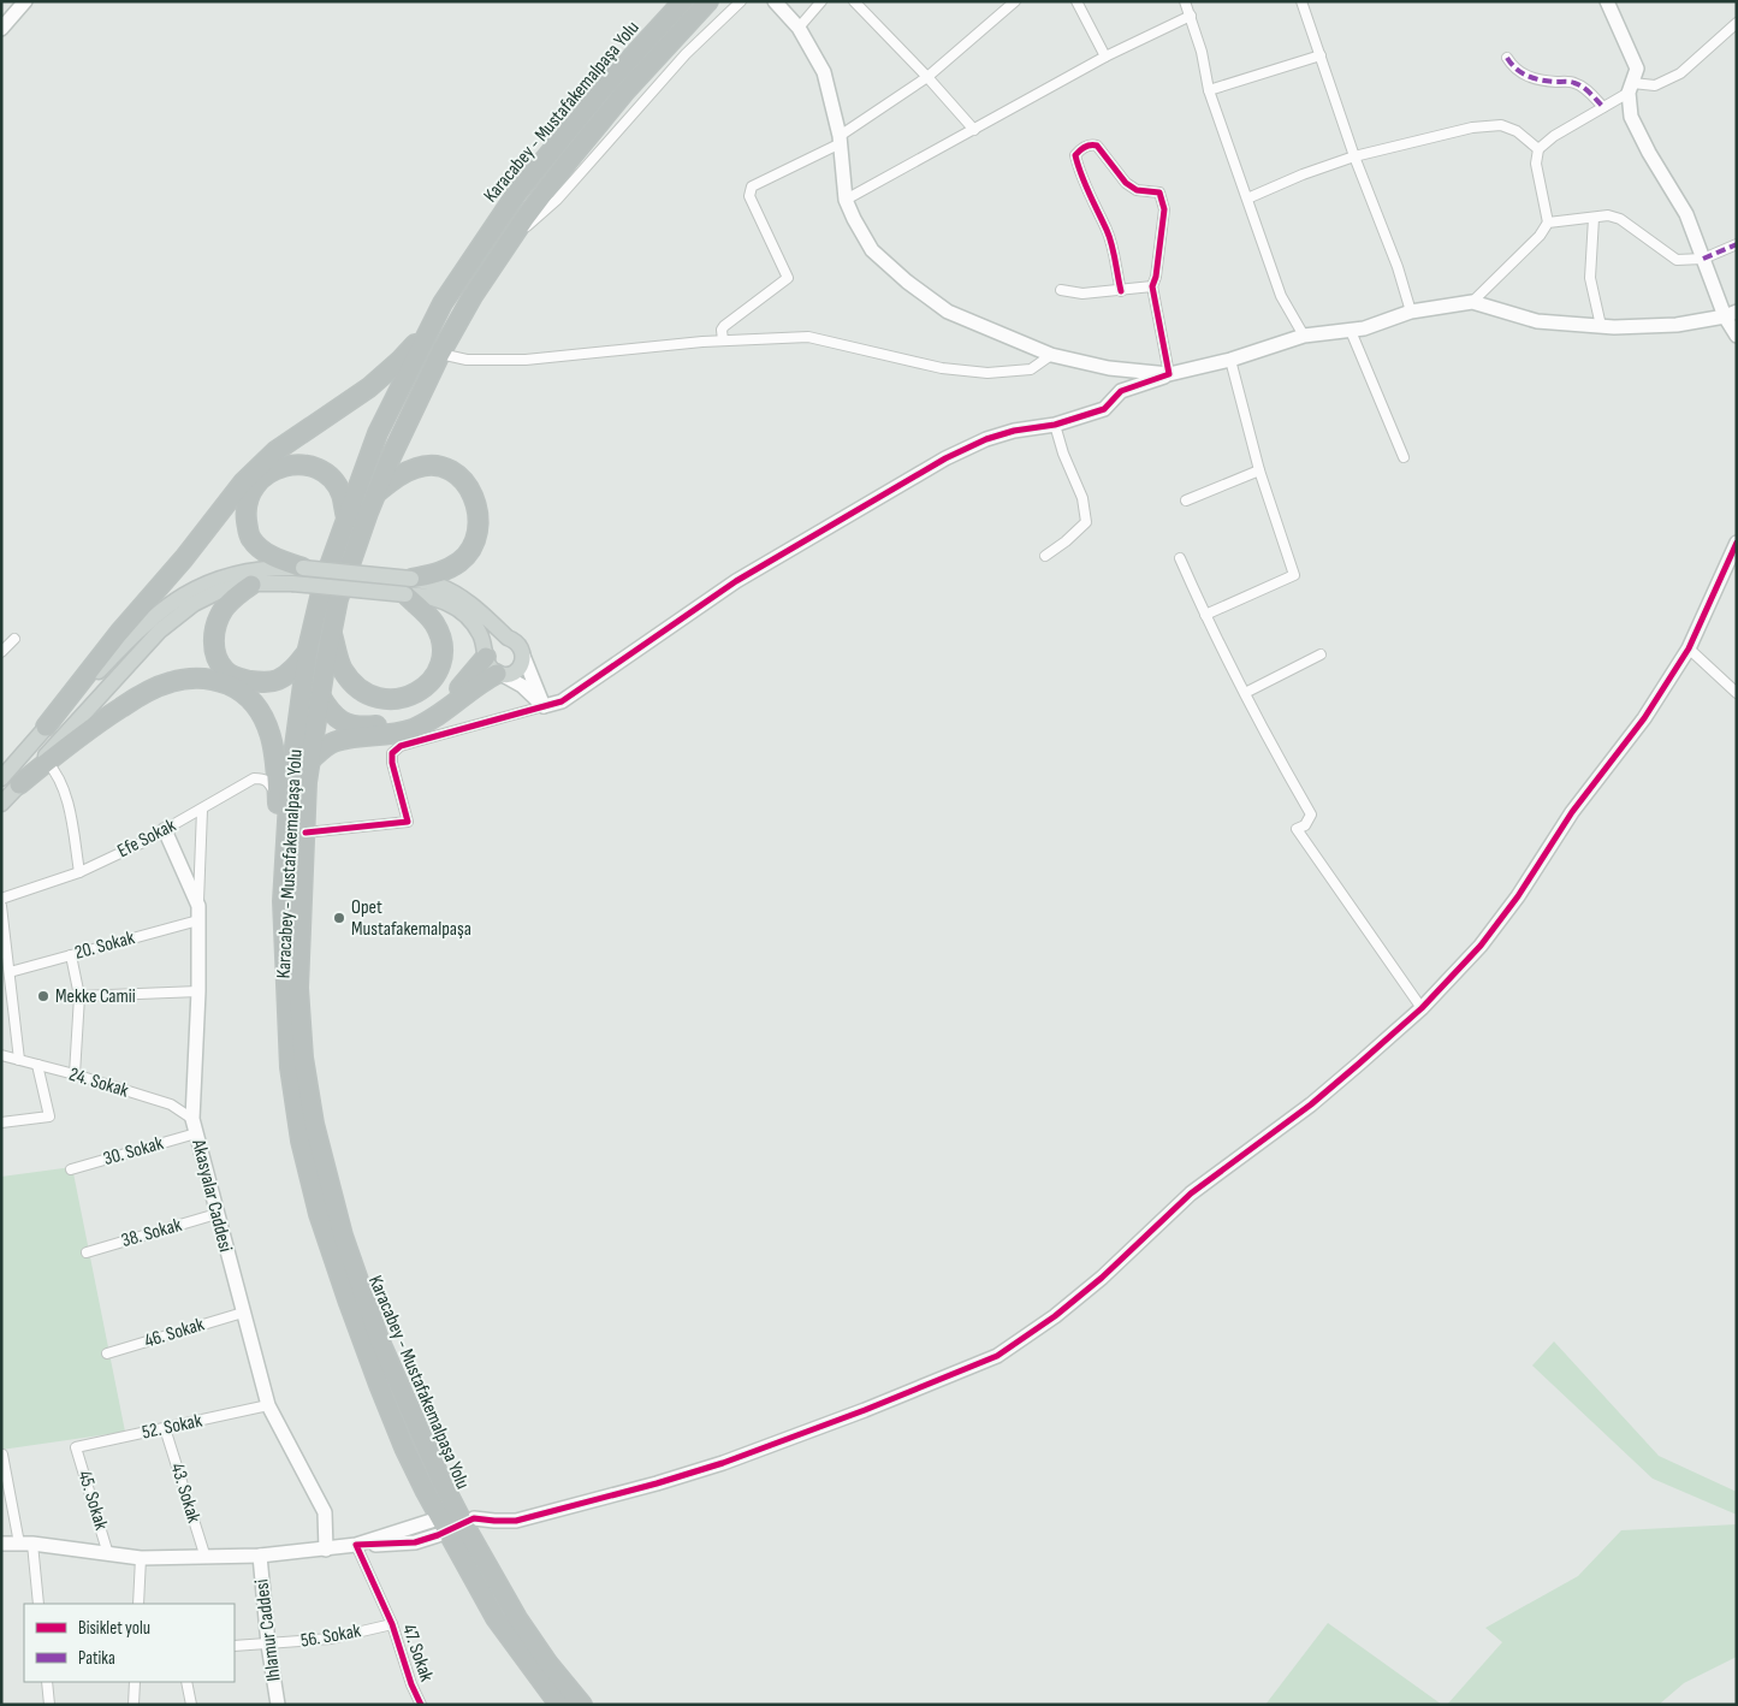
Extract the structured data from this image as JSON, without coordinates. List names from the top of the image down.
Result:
{
  "streets": {
    "highway": ["Karacabey - Mustafakemalpaşa Yolu"],
    "street": [
      "Efe Sokak",
      "20. Sokak",
      "24. Sokak",
      "30. Sokak",
      "Akasyalar Caddesi",
      "38. Sokak",
      "46. Sokak",
      "52. Sokak",
      "43. Sokak",
      "45. Sokak",
      "Ihlamur Caddesi",
      "56. Sokak",
      "47. Sokak"
    ]
  },
  "crossings": [
    ["Efe Sokak", "Akasyalar Caddesi"],
    ["20. Sokak", "Akasyalar Caddesi"],
    ["24. Sokak", "30. Sokak"],
    ["24. Sokak", "Akasyalar Caddesi"],
    ["30. Sokak", "Akasyalar Caddesi"],
    ["Akasyalar Caddesi", "38. Sokak"],
    ["Akasyalar Caddesi", "46. Sokak"],
    ["Akasyalar Caddesi", "52. Sokak"],
    ["52. Sokak", "43. Sokak"],
    ["52. Sokak", "45. Sokak"],
    ["Ihlamur Caddesi", "56. Sokak"],
    ["56. Sokak", "47. Sokak"]
  ],
  "places": ["Opet Mustafakemalpaşa", "Mekke Camii"],
  "legend": ["Bisiklet yolu", "Patika"]
}
